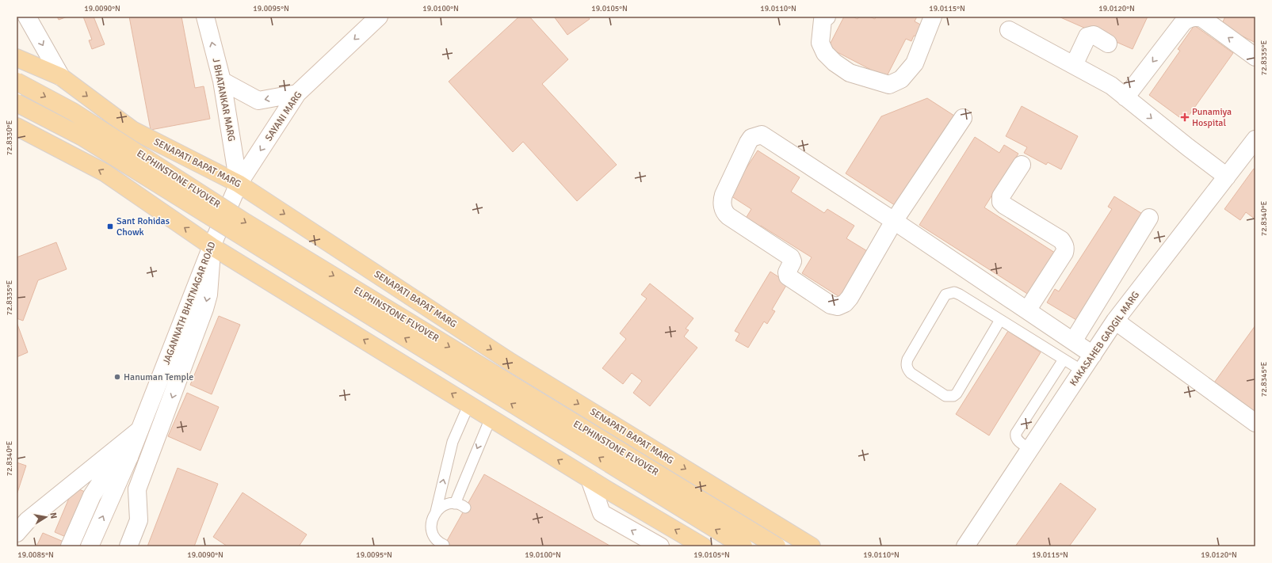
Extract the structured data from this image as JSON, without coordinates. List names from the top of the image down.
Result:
{
  "streets": {
    "main road": ["SENAPATI BAPAT MARG", "ELPHINSTONE FLYOVER"],
    "street": [
      "J BHATANKAR MARG",
      "SAYANI MARG",
      "JAGANNATH BHATNAGAR ROAD",
      "KAKASAHEB GADGIL MARG"
    ]
  },
  "crossings": [
    ["J BHATANKAR MARG", "SAYANI MARG"],
    ["J BHATANKAR MARG", "SENAPATI BAPAT MARG"],
    ["J BHATANKAR MARG", "JAGANNATH BHATNAGAR ROAD"],
    ["SAYANI MARG", "SENAPATI BAPAT MARG"],
    ["SAYANI MARG", "JAGANNATH BHATNAGAR ROAD"],
    ["SENAPATI BAPAT MARG", "JAGANNATH BHATNAGAR ROAD"]
  ],
  "one_way": ["J BHATANKAR MARG", "SAYANI MARG"],
  "places": {
    "health": ["Punamiya Hospital"],
    "transit": ["Sant Rohidas Chowk"],
    "other": ["Hanuman Temple"]
  },
  "north": "right",
  "coordinates": [
    "19.0090°N",
    "19.0095°N",
    "19.0100°N",
    "19.0105°N",
    "19.0110°N",
    "19.0115°N",
    "19.0120°N",
    "72.8335°E",
    "72.8330°E",
    "72.8340°E",
    "72.8345°E",
    "19.0085°N"
  ]
}
